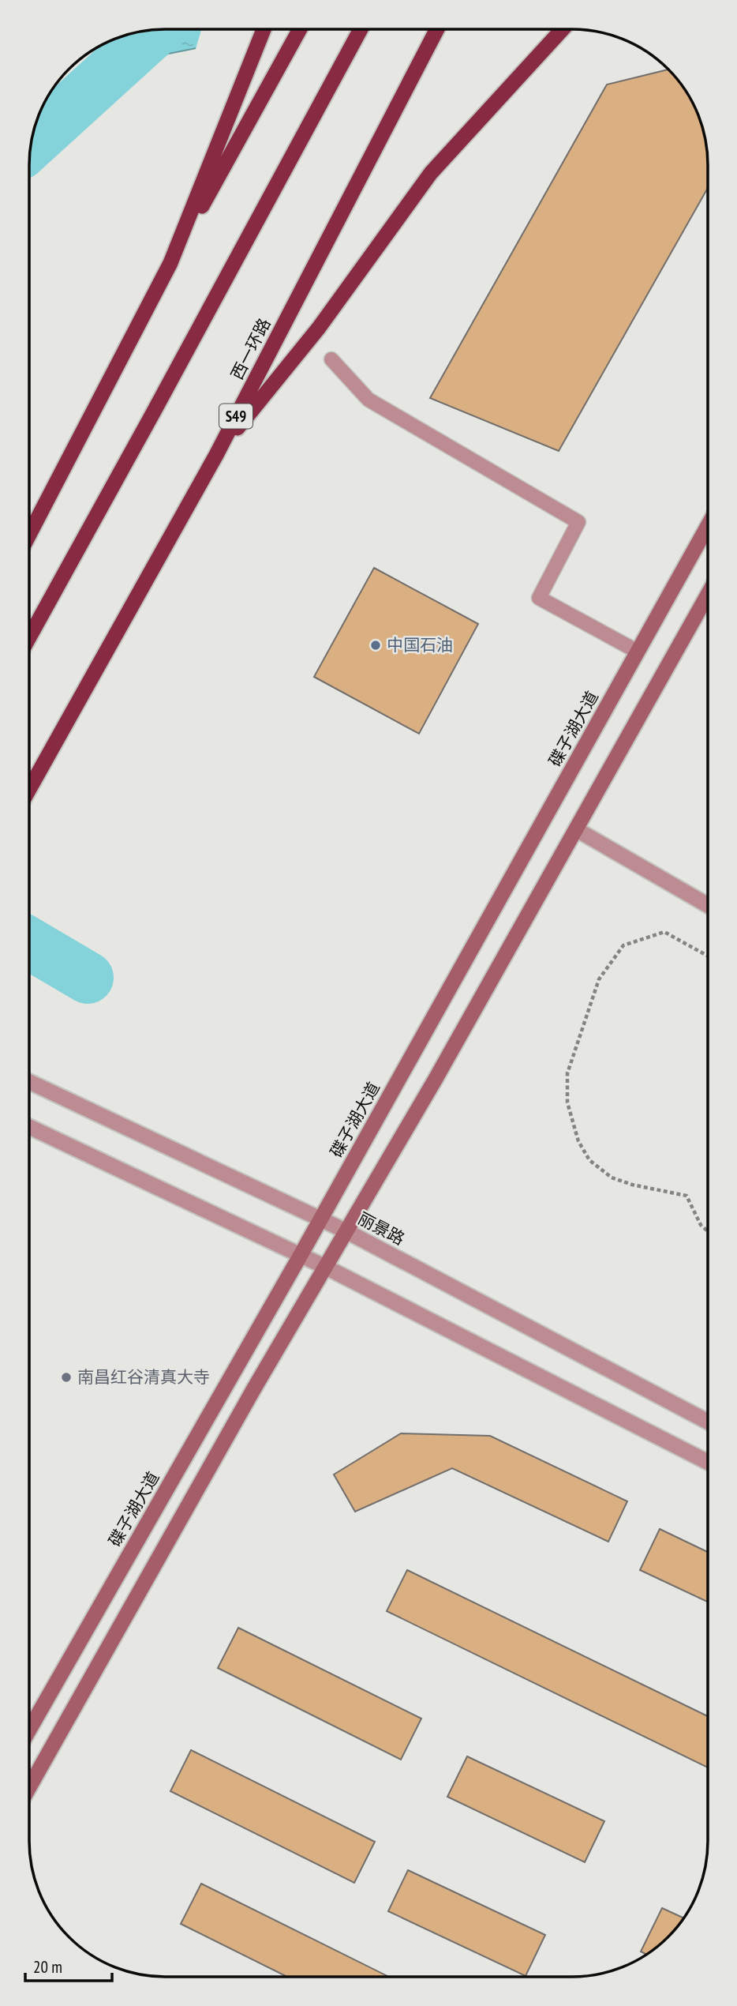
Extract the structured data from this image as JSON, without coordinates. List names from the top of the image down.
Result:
{
  "streets": {
    "highway": ["西一环路", "S49"],
    "main road": ["碟子湖大道"],
    "street": ["丽景路"]
  },
  "crossings": [
    ["碟子湖大道", "丽景路"]
  ],
  "places": ["中国石油", "南昌红谷清真大寺"],
  "scale_bar": "20 m"
}
